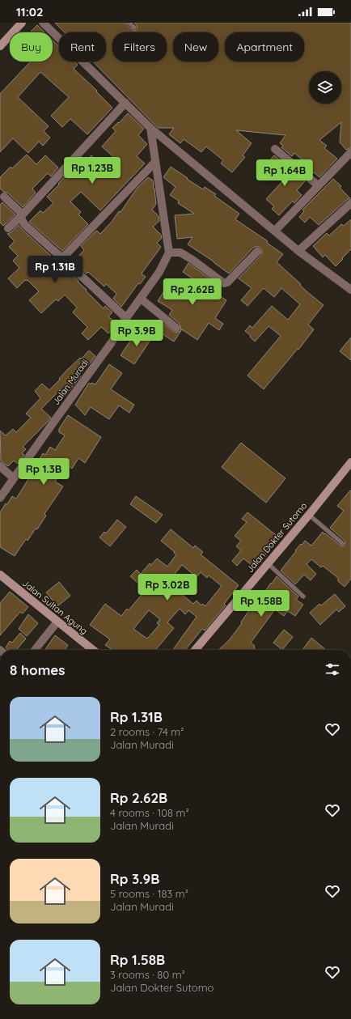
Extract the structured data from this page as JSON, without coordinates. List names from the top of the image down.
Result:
{
  "streets": {
    "main road": ["Jalan Dokter Sutomo", "Jalan Sultan Agung"],
    "street": ["Jalan Muradi"]
  },
  "page": {
    "status": "11:02",
    "chip": [
      "Buy",
      "Rent",
      "Filters",
      "New",
      "Apartment"
    ],
    "price": [
      "Rp 1.23B",
      "Rp 1.64B",
      "Rp 1.31B",
      "Rp 2.62B",
      "Rp 3.9B",
      "Rp 1.3B",
      "Rp 3.02B",
      "Rp 1.58B"
    ],
    "heading": "8 homes",
    "list": [
      {
        "name": "Rp 1.31B",
        "note": "2 rooms · 74 m² · Jalan Muradi"
      },
      {
        "name": "Rp 2.62B",
        "note": "4 rooms · 108 m² · Jalan Muradi"
      },
      {
        "name": "Rp 3.9B",
        "note": "5 rooms · 183 m² · Jalan Muradi"
      },
      {
        "name": "Rp 1.58B",
        "note": "3 rooms · 80 m² · Jalan Dokter Sutomo"
      }
    ]
  }
}
